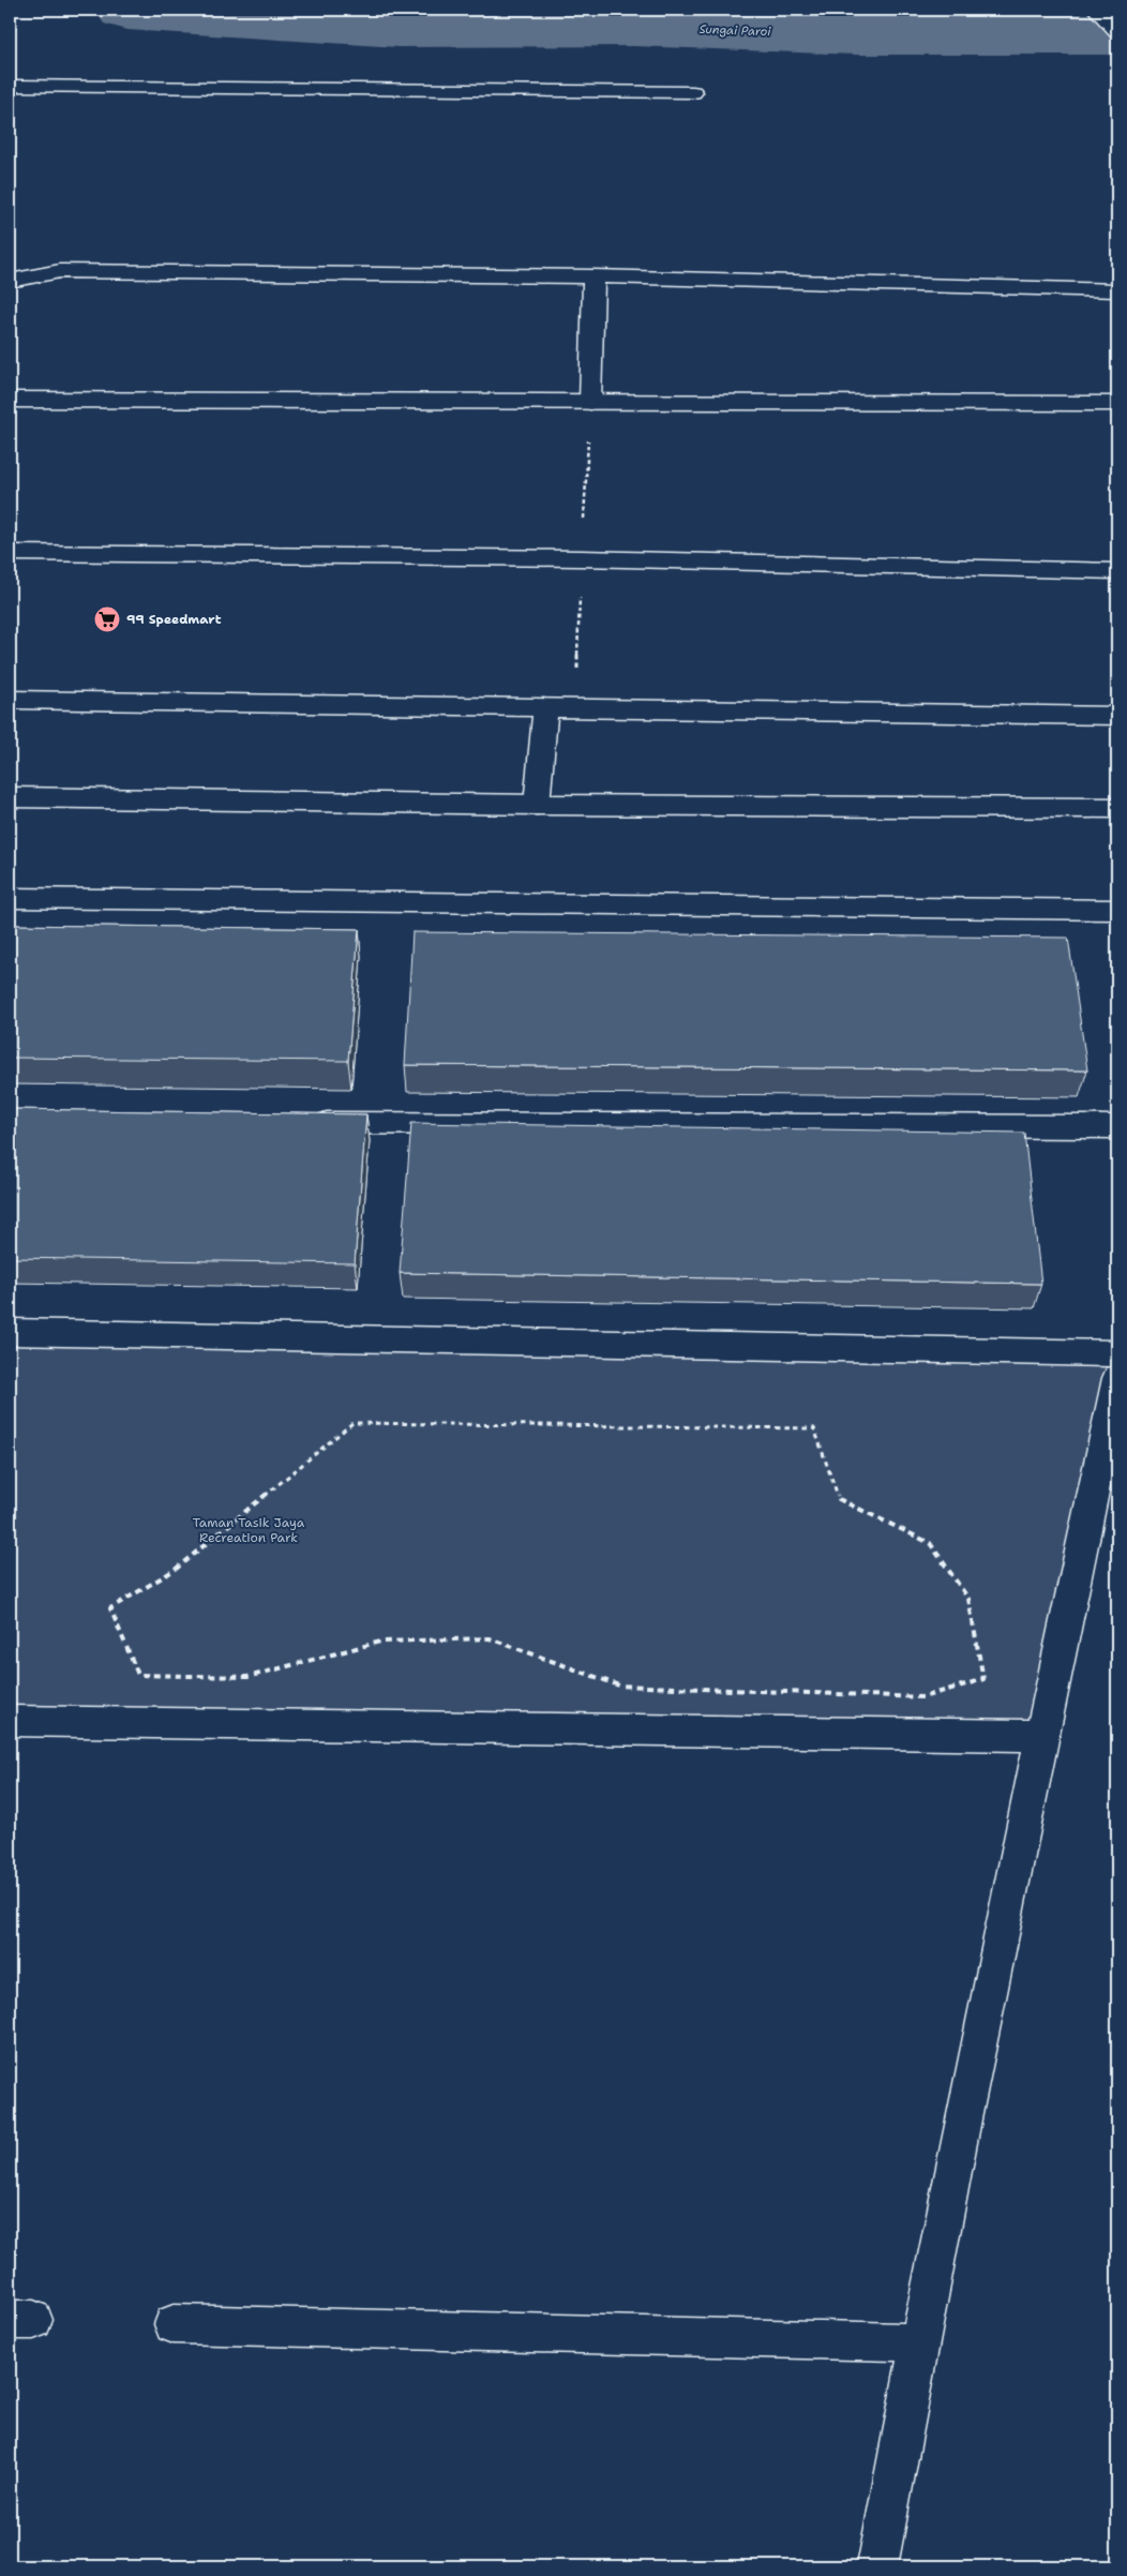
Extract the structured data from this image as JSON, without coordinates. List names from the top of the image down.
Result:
{
  "water": ["Sungai Paroi"],
  "parks": ["Taman Tasik Jaya Recreation Park"],
  "places": {
    "supermarket": ["99 Speedmart"]
  }
}
